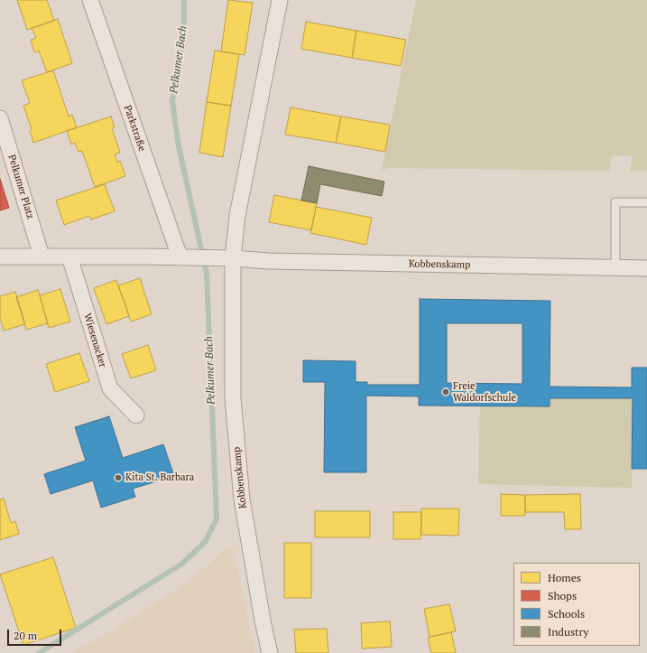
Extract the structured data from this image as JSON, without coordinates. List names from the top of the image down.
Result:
{
  "streets": {
    "street": [
      "Parkstraße",
      "Pelkumer Platz",
      "Kobbenskamp",
      "Wiesenacker"
    ]
  },
  "water": ["Pelkumer Bach"],
  "places": ["Freie Waldorfschule", "Kita St. Barbara"],
  "legend": [
    "Homes",
    "Shops",
    "Schools",
    "Industry"
  ],
  "scale_bar": "20 m"
}
